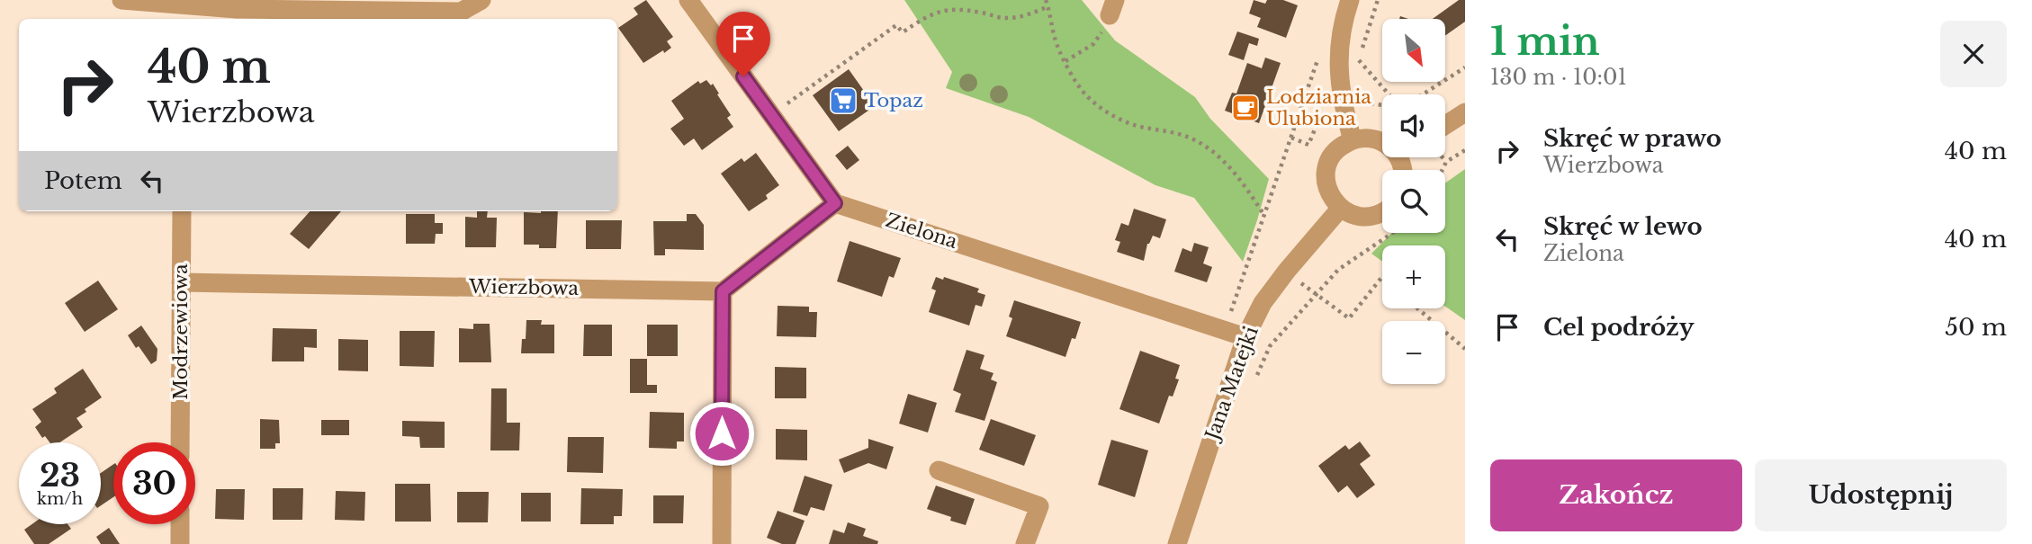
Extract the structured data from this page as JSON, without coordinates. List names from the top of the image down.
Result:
{
  "streets": {
    "street": [
      "Zielona",
      "Wierzbowa",
      "Modrzewiowa",
      "Jana Matejki"
    ]
  },
  "crossings": [
    ["Zielona", "Jana Matejki"],
    ["Wierzbowa", "Modrzewiowa"]
  ],
  "places": {
    "supermarket": ["Topaz"],
    "cafe": ["Lodziarnia Ulubiona"]
  },
  "north": "bottom right",
  "page": {
    "heading": ["1 min", "130 m · 10:01"],
    "map_buttons": ["+", "−"],
    "turn": ["40 m", "Wierzbowa"],
    "list": [
      {
        "name": "Skręć w prawo",
        "note": "Wierzbowa",
        "value": "40 m"
      },
      {
        "name": "Skręć w lewo",
        "note": "Zielona",
        "value": "40 m"
      },
      {
        "name": "Cel podróży",
        "value": "50 m"
      }
    ],
    "then": "Potem",
    "speed": "23 km/h",
    "limit": "30",
    "buttons": ["Zakończ", "Udostępnij"]
  }
}
